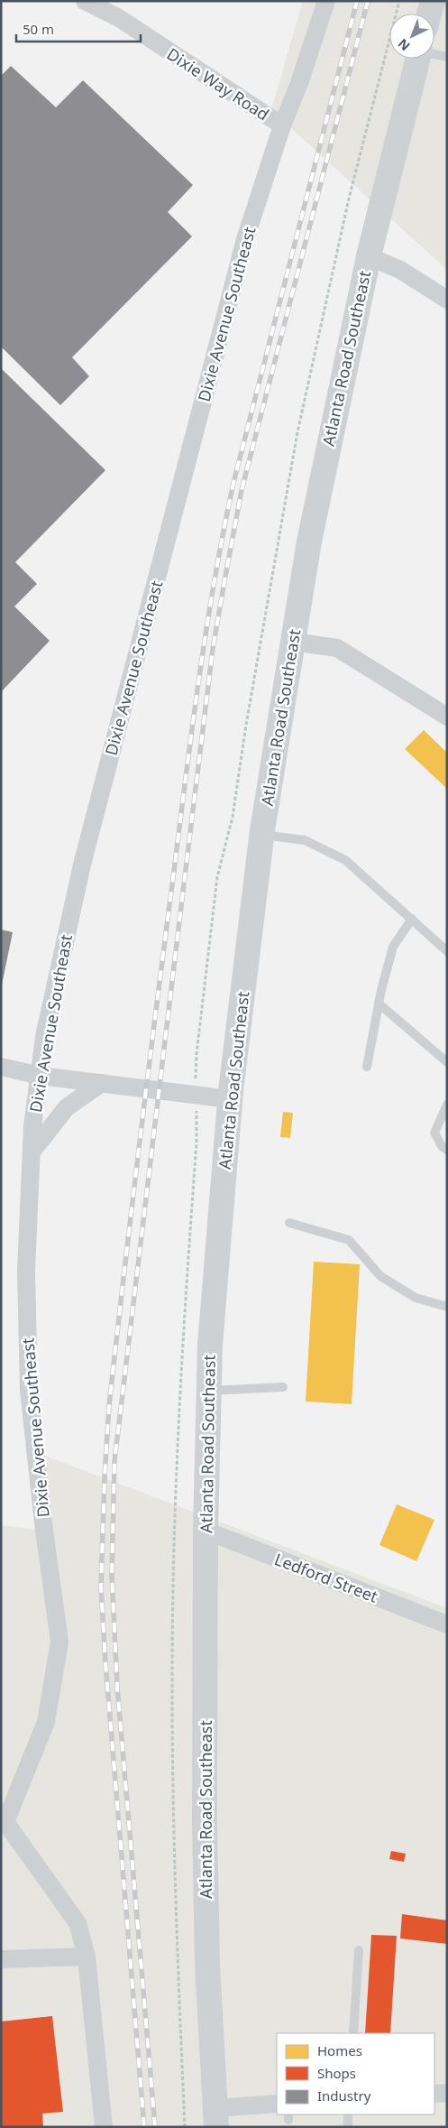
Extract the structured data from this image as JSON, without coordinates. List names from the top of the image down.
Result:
{
  "streets": {
    "main road": ["Atlanta Road Southeast"],
    "street": ["Dixie Way Road", "Dixie Avenue Southeast", "Ledford Street"]
  },
  "crossings": [
    ["Dixie Way Road", "Dixie Avenue Southeast"],
    ["Atlanta Road Southeast", "Ledford Street"]
  ],
  "legend": ["Homes", "Shops", "Industry"],
  "scale_bar": "50 m",
  "north": "bottom left"
}
